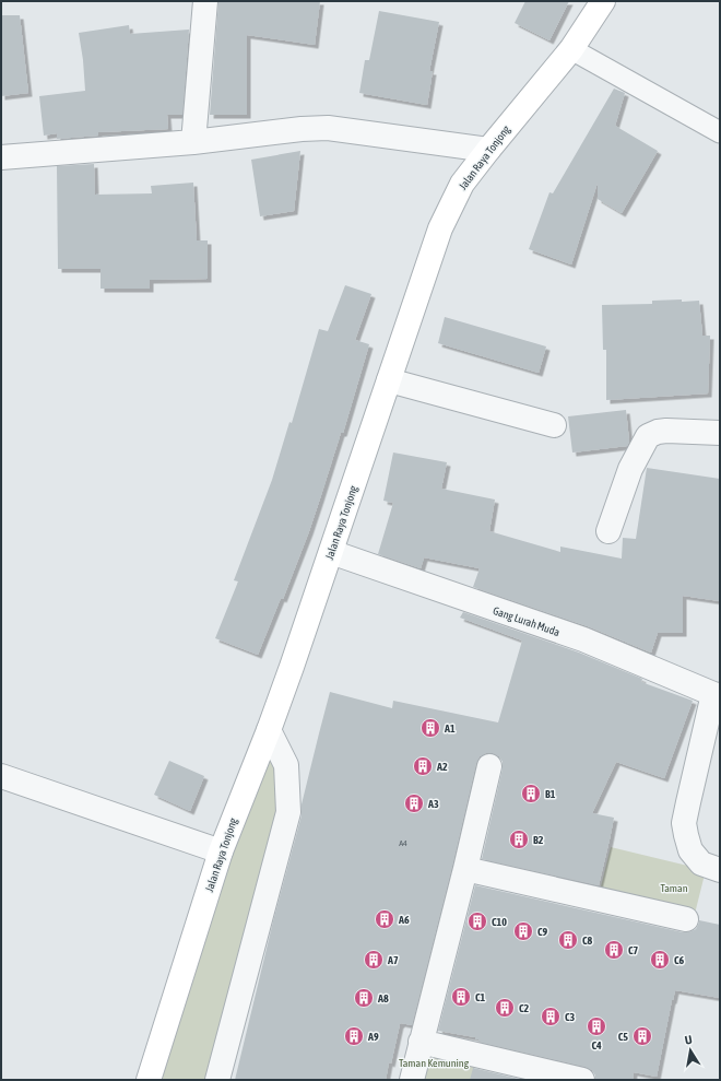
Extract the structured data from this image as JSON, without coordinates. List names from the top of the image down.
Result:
{
  "streets": {
    "main road": ["Jalan Raya Tonjong"],
    "street": ["Gang Lurah Muda"]
  },
  "crossings": [
    ["Jalan Raya Tonjong", "Gang Lurah Muda"]
  ],
  "parks": ["Taman", "Taman Kemuning"],
  "places": {
    "building": [
      "A1",
      "A2",
      "B1",
      "A3",
      "B2",
      "A6",
      "C10",
      "C9",
      "C8",
      "C7",
      "A7",
      "C6",
      "C1",
      "A8",
      "C2",
      "C3",
      "C4",
      "A9",
      "C5"
    ]
  },
  "house_numbers": ["A4"],
  "north": "top"
}
